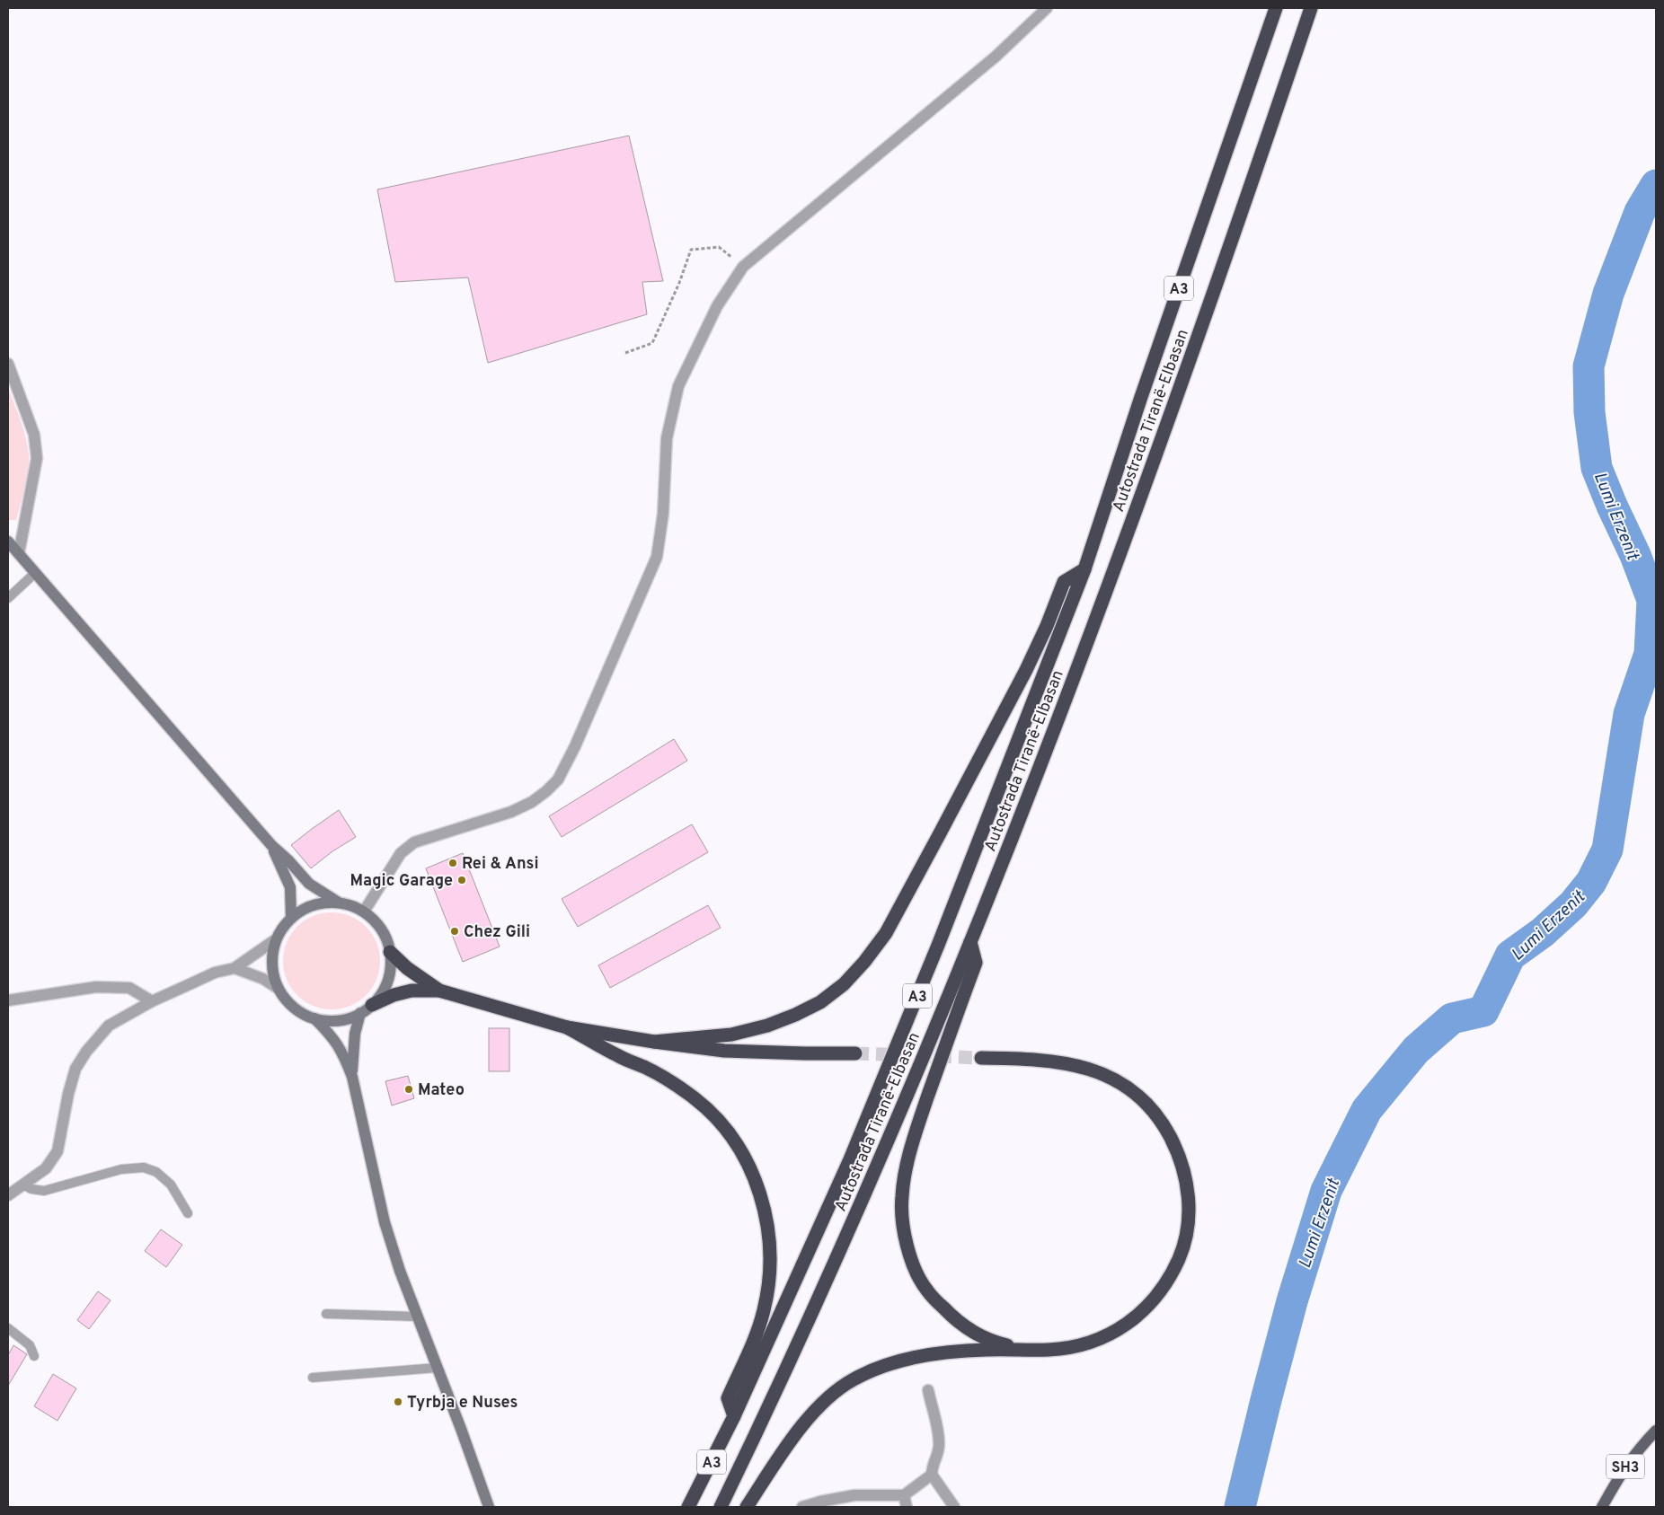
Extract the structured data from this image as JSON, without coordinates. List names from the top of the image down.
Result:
{
  "streets": {
    "highway": ["A3", "Autostrada Tiranë-Elbasan"],
    "main road": ["SH3"]
  },
  "water": ["Lumi Erzenit"],
  "places": [
    "Rei & Ansi",
    "Magic Garage",
    "Chez Gili",
    "Mateo",
    "Tyrbja e Nuses"
  ]
}
